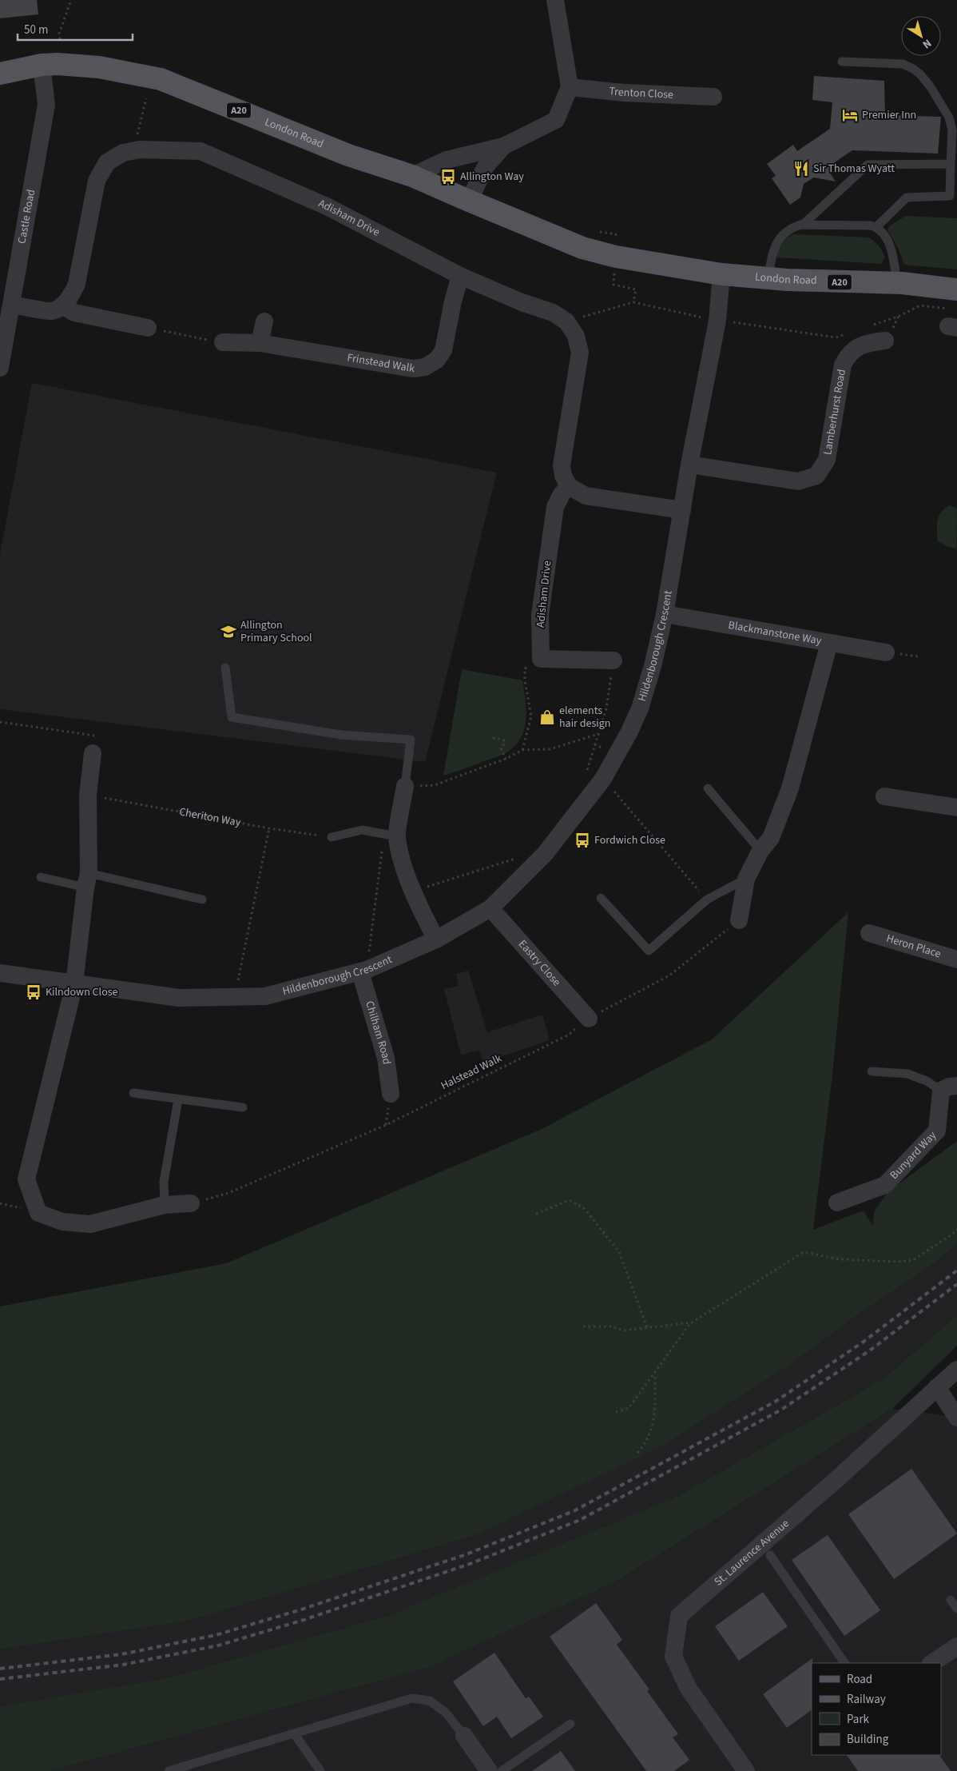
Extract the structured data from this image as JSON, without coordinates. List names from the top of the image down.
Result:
{
  "streets": {
    "main road": ["A20", "London Road"],
    "street": [
      "Trenton Close",
      "Castle Road",
      "Adisham Drive",
      "Frinstead Walk",
      "Lamberhurst Road",
      "Blackmanstone Way",
      "Hildenborough Crescent",
      "Heron Place",
      "Eastry Close",
      "Chilham Road",
      "Bunyard Way",
      "St. Laurence Avenue"
    ],
    "path": ["Cheriton Way", "Halstead Walk"]
  },
  "crossings": [
    ["A20", "London Road"],
    ["London Road", "Castle Road"],
    ["London Road", "Hildenborough Crescent"],
    ["Adisham Drive", "Frinstead Walk"],
    ["Lamberhurst Road", "Hildenborough Crescent"],
    ["Blackmanstone Way", "Hildenborough Crescent"],
    ["Hildenborough Crescent", "Eastry Close"],
    ["Hildenborough Crescent", "Chilham Road"],
    ["Eastry Close", "Halstead Walk"]
  ],
  "places": {
    "hotel": ["Premier Inn"],
    "restaurant": ["Sir Thomas Wyatt"],
    "bus stop": ["Allington Way", "Fordwich Close", "Kilndown Close"],
    "school or university": ["Allington Primary School"],
    "shop": ["elements hair design"]
  },
  "legend": [
    "Road",
    "Railway",
    "Park",
    "Building"
  ],
  "scale_bar": "50 m",
  "north": "bottom right"
}
